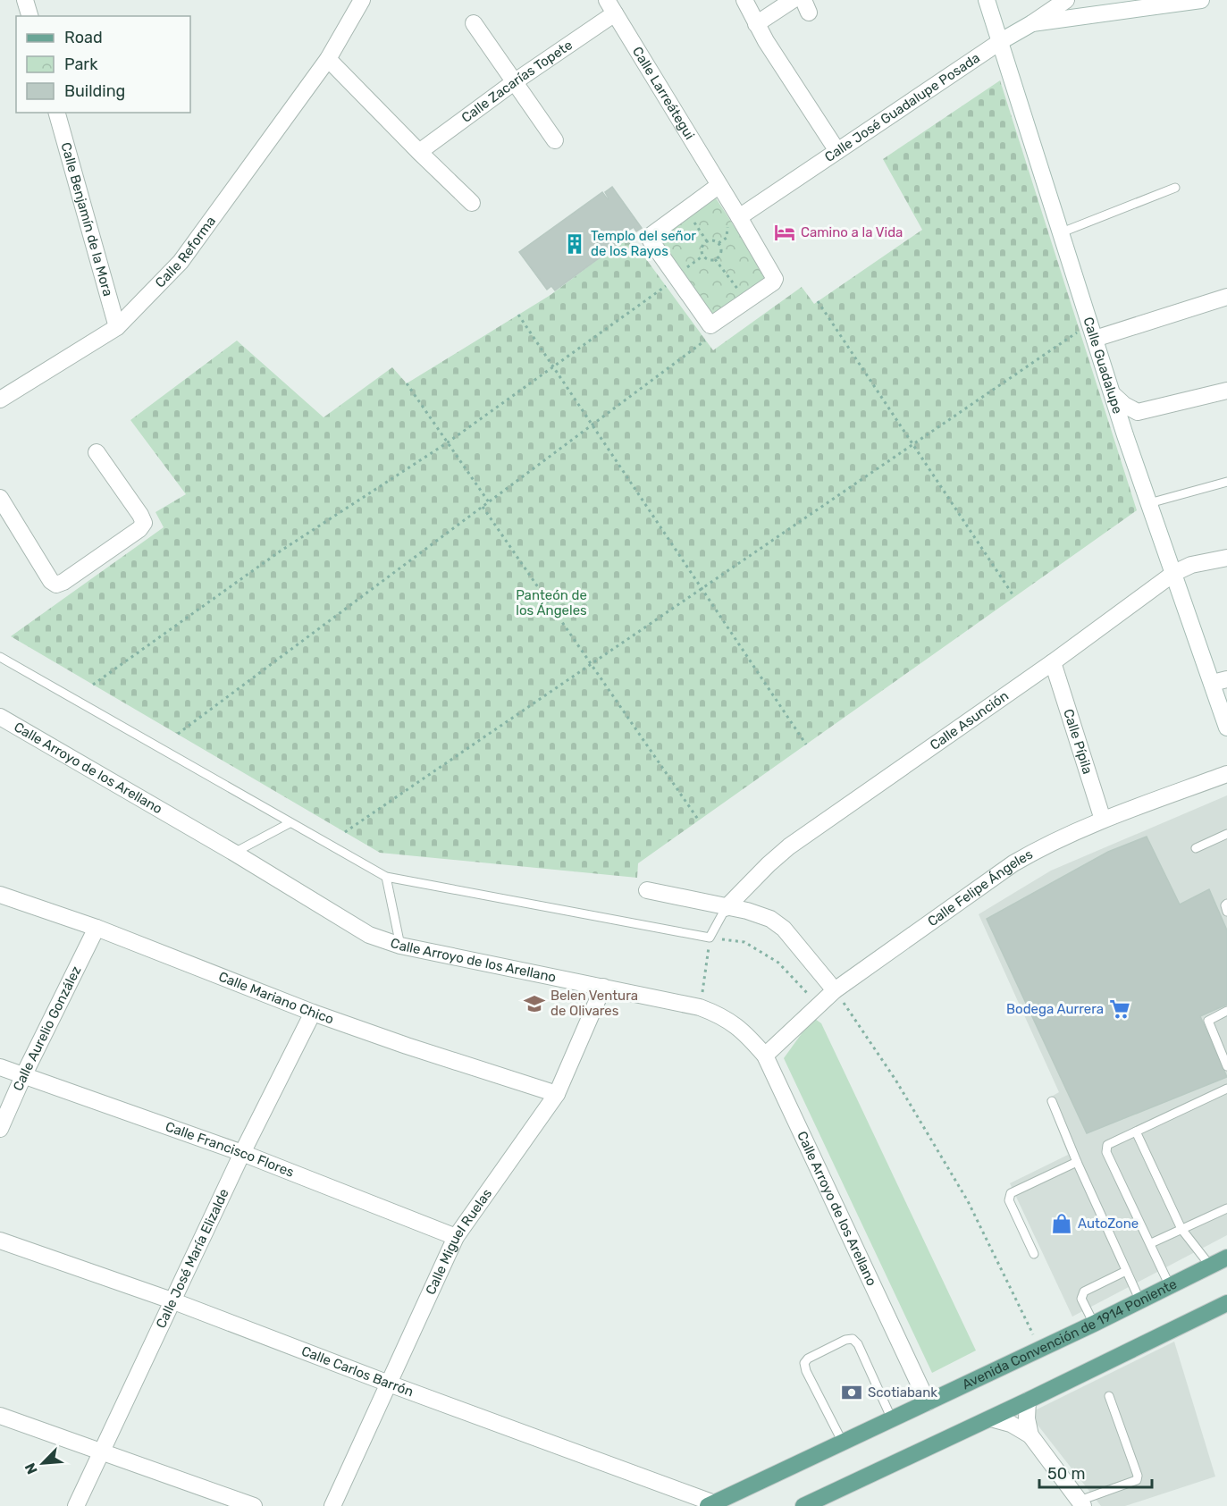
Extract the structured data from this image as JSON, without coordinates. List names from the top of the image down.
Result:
{
  "streets": {
    "main road": ["Avenida Convención de 1914 Poniente"],
    "street": [
      "Calle Zacarías Topete",
      "Calle Larreátegui",
      "Calle José Guadalupe Posada",
      "Calle Benjamín de la Mora",
      "Calle Reforma",
      "Calle Guadalupe",
      "Calle Asunción",
      "Calle Pípila",
      "Calle Arroyo de los Arellano",
      "Calle Felipe Ángeles",
      "Calle Mariano Chico",
      "Calle Aurelio González",
      "Calle Francisco Flores",
      "Calle Miguel Ruelas",
      "Calle José María Elizalde",
      "Calle Carlos Barrón"
    ]
  },
  "crossings": [
    ["Calle Zacarías Topete", "Calle Larreátegui"],
    ["Calle Larreátegui", "Calle José Guadalupe Posada"],
    ["Calle José Guadalupe Posada", "Calle Guadalupe"],
    ["Calle Benjamín de la Mora", "Calle Reforma"],
    ["Calle Guadalupe", "Calle Asunción"],
    ["Calle Asunción", "Calle Pípila"],
    ["Calle Pípila", "Calle Felipe Ángeles"],
    ["Calle Arroyo de los Arellano", "Calle Felipe Ángeles"],
    ["Calle Arroyo de los Arellano", "Calle Miguel Ruelas"],
    ["Calle Arroyo de los Arellano", "Avenida Convención de 1914 Poniente"],
    ["Calle Mariano Chico", "Calle Aurelio González"],
    ["Calle Mariano Chico", "Calle Miguel Ruelas"],
    ["Calle Mariano Chico", "Calle José María Elizalde"],
    ["Calle Aurelio González", "Calle Francisco Flores"],
    ["Calle Francisco Flores", "Calle Miguel Ruelas"],
    ["Calle Francisco Flores", "Calle José María Elizalde"],
    ["Calle Miguel Ruelas", "Calle Carlos Barrón"],
    ["Calle José María Elizalde", "Calle Carlos Barrón"],
    ["Avenida Convención de 1914 Poniente", "Calle Carlos Barrón"]
  ],
  "parks": ["Panteón de los Ángeles"],
  "places": {
    "hotel": ["Camino a la Vida"],
    "building": ["Templo del señor de los Rayos"],
    "school or university": ["Belen Ventura de Olivares"],
    "supermarket": ["Bodega Aurrera"],
    "shop": ["AutoZone"],
    "bank": ["Scotiabank"]
  },
  "legend": ["Road", "Park", "Building"],
  "scale_bar": "50 m",
  "north": "bottom left"
}
